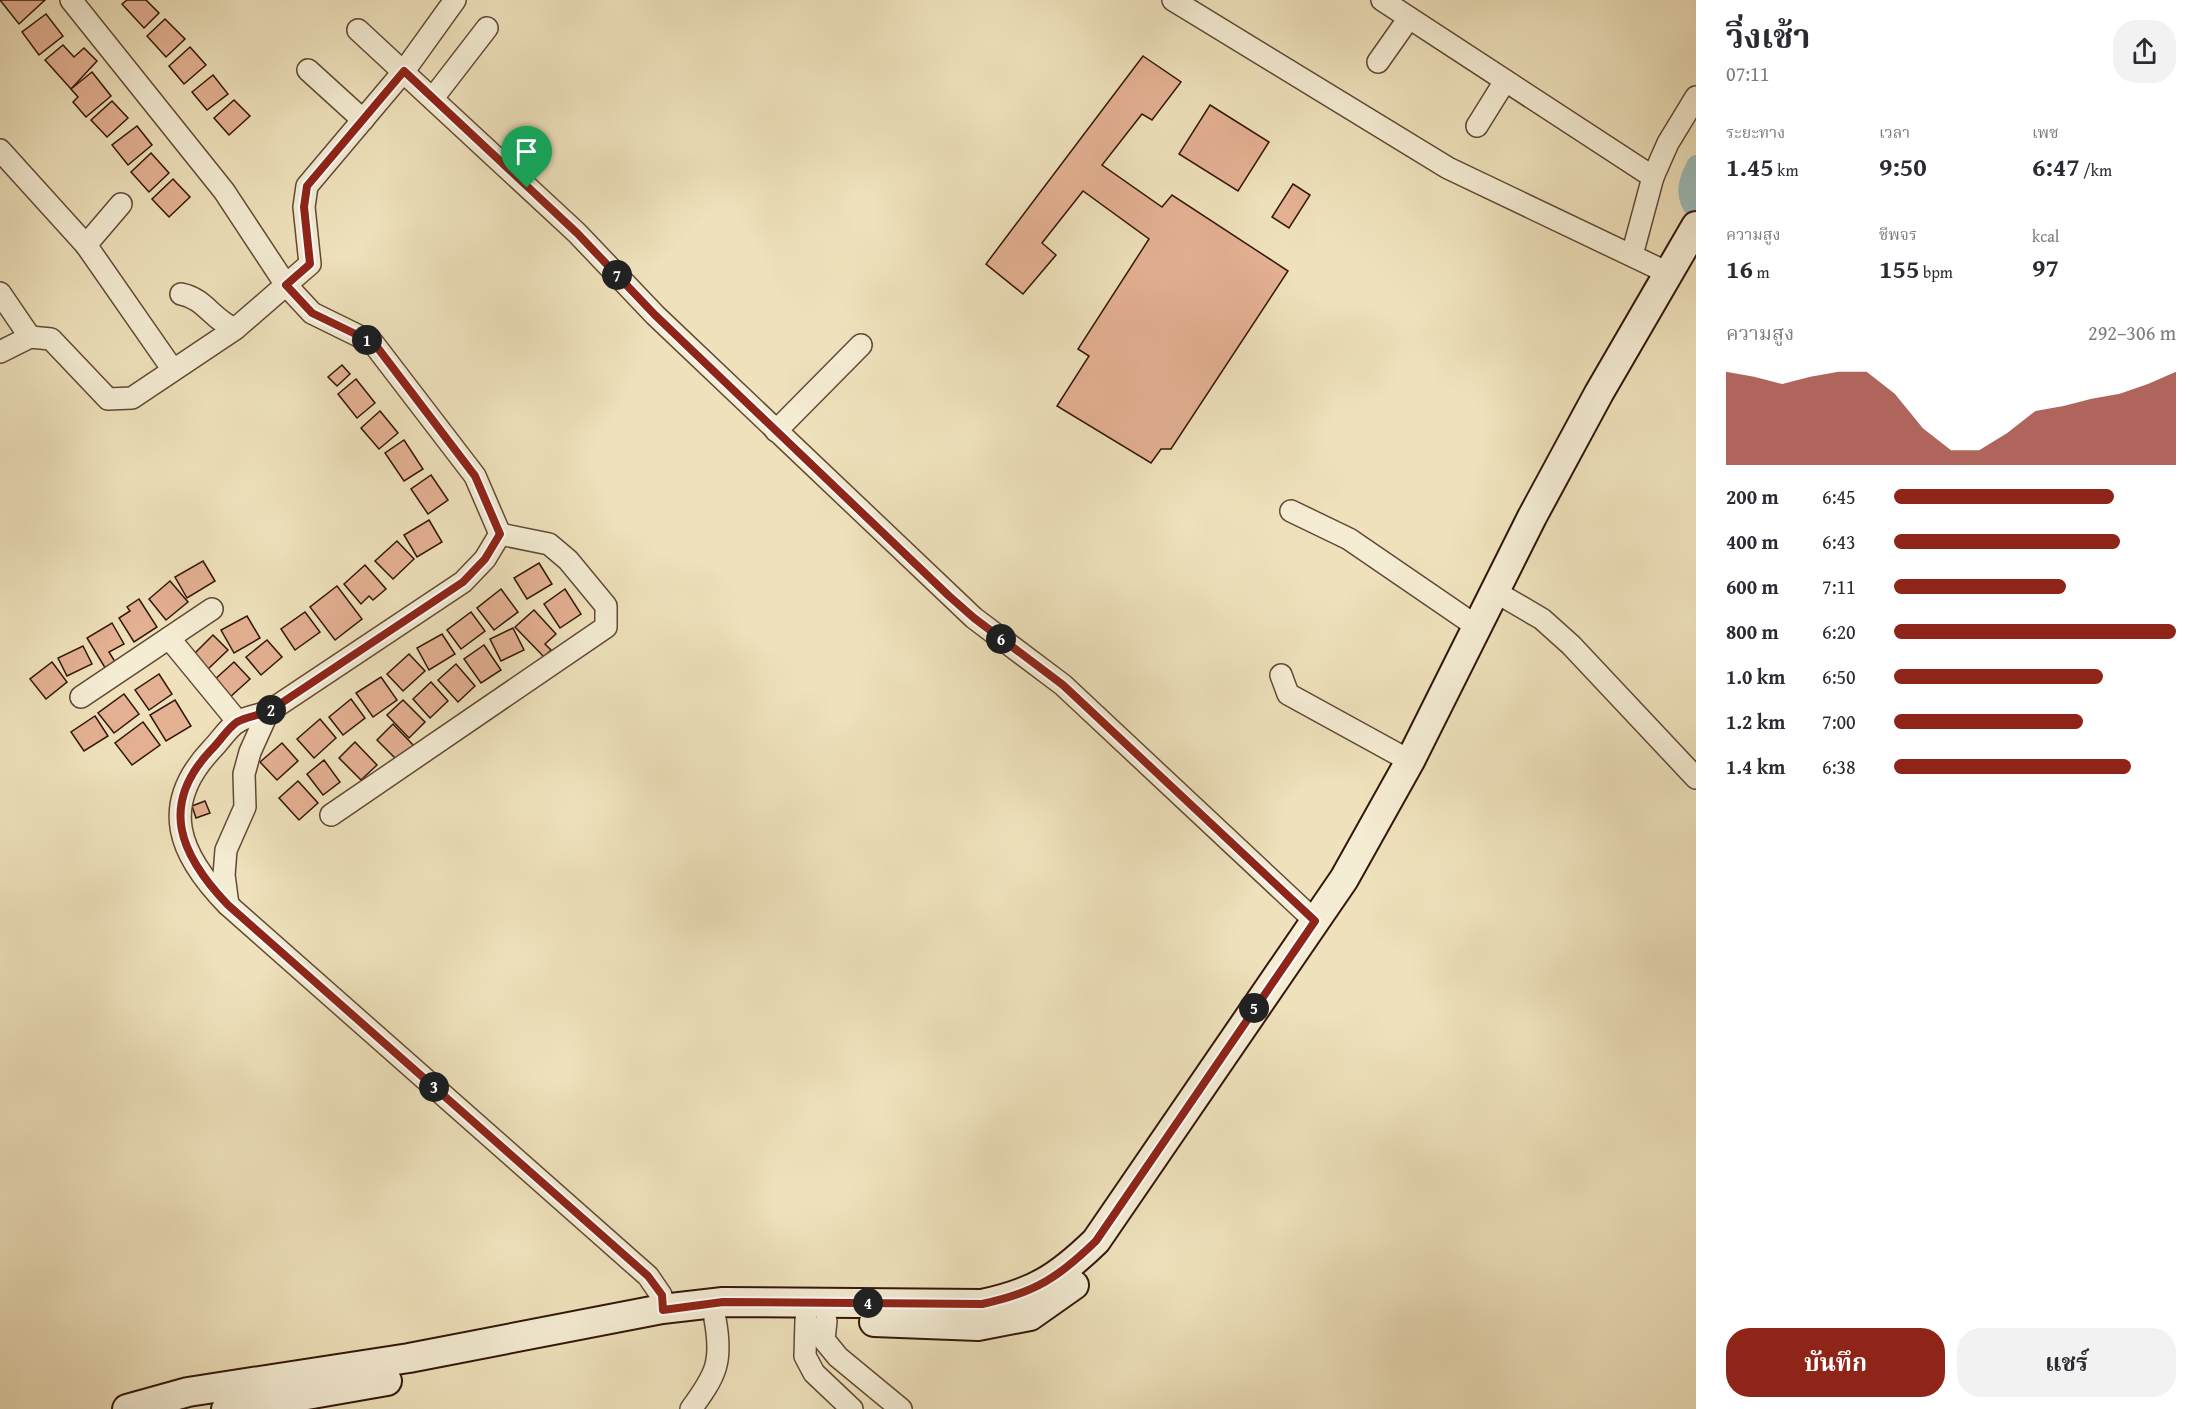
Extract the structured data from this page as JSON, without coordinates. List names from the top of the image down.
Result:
{
  "page": {
    "heading": ["วิ่งเช้า", "07:11"],
    "stats": [
      ["ระยะทาง", "1.45 km"],
      ["เวลา", "9:50"],
      ["เพซ", "6:47 /km"],
      ["ความสูง", "16 m"],
      ["ชีพจร", "155 bpm"],
      ["kcal", "97"]
    ],
    "pins": [
      "7",
      "1",
      "6",
      "2",
      "5",
      "3",
      "4"
    ],
    "chart": ["ความสูง", "292–306 m"],
    "list": [
      {
        "name": "200 m",
        "note": "6:45"
      },
      {
        "name": "400 m",
        "note": "6:43"
      },
      {
        "name": "600 m",
        "note": "7:11"
      },
      {
        "name": "800 m",
        "note": "6:20"
      },
      {
        "name": "1.0 km",
        "note": "6:50"
      },
      {
        "name": "1.2 km",
        "note": "7:00"
      },
      {
        "name": "1.4 km",
        "note": "6:38"
      }
    ],
    "buttons": ["บันทึก", "แชร์"]
  }
}
